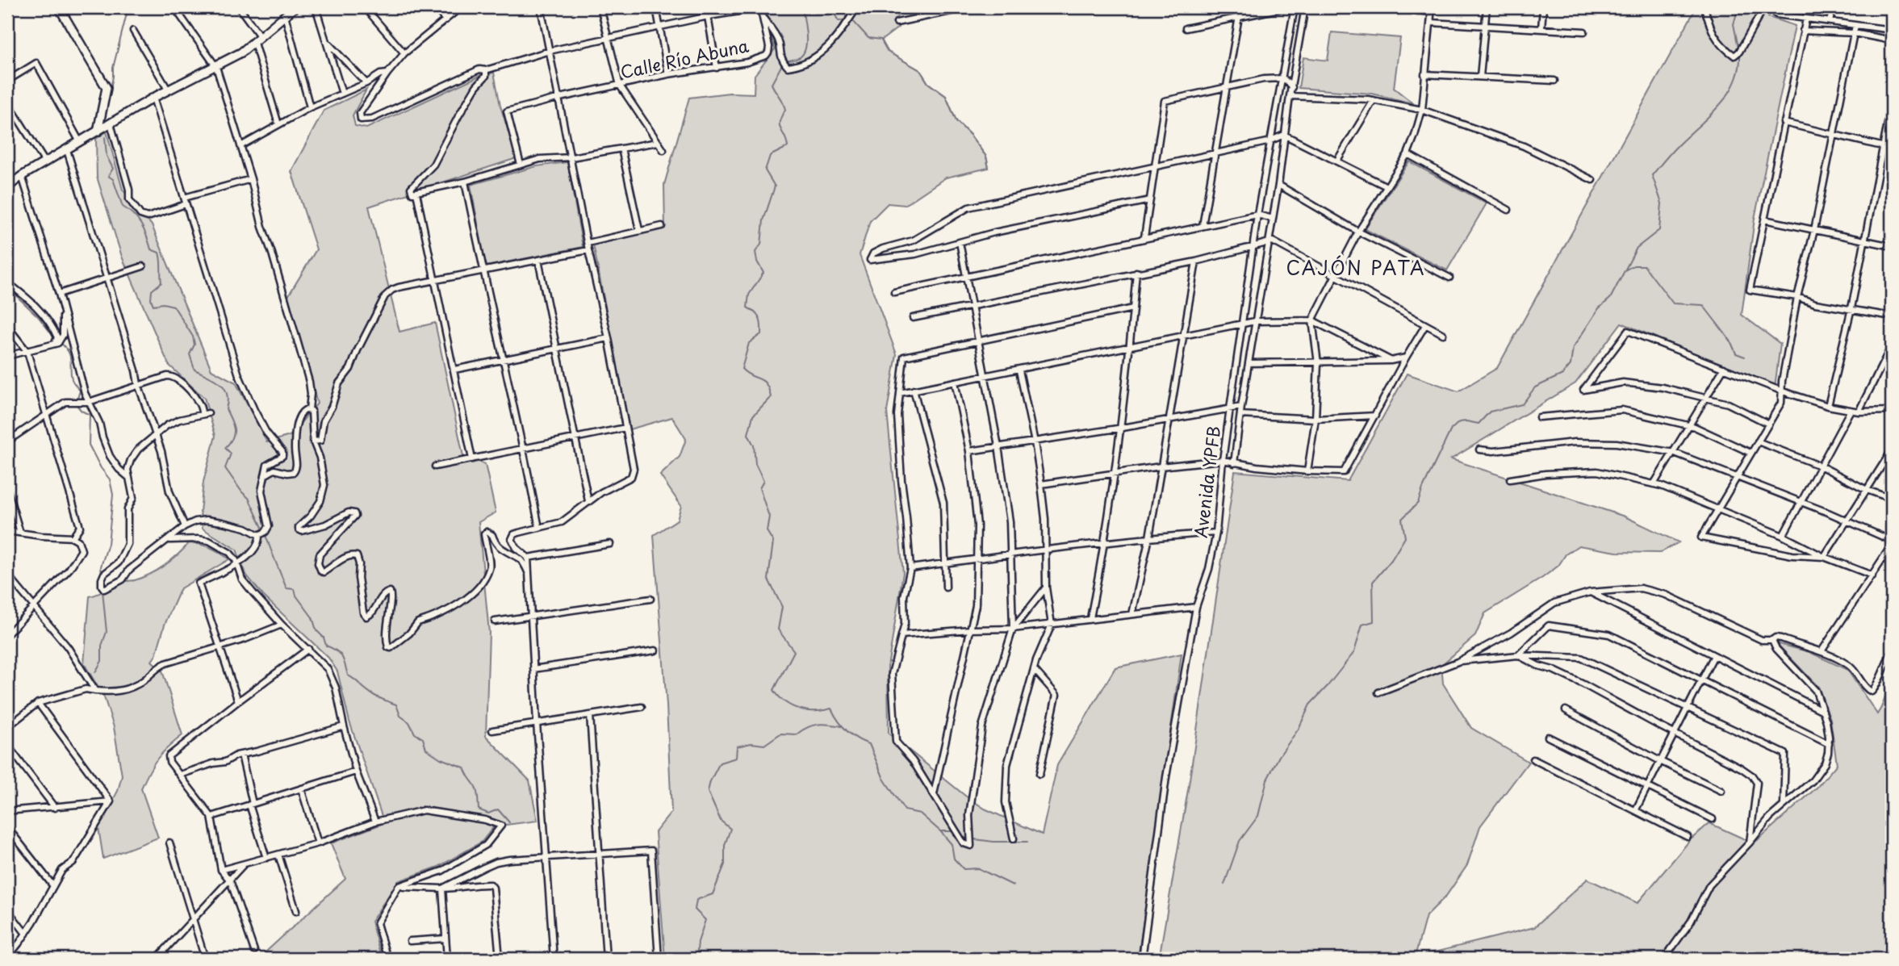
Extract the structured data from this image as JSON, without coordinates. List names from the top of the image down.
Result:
{
  "streets": {
    "street": ["Calle Río Abuna", "Avenida YPFB"]
  },
  "districts": ["CAJÓN PATA"]
}
